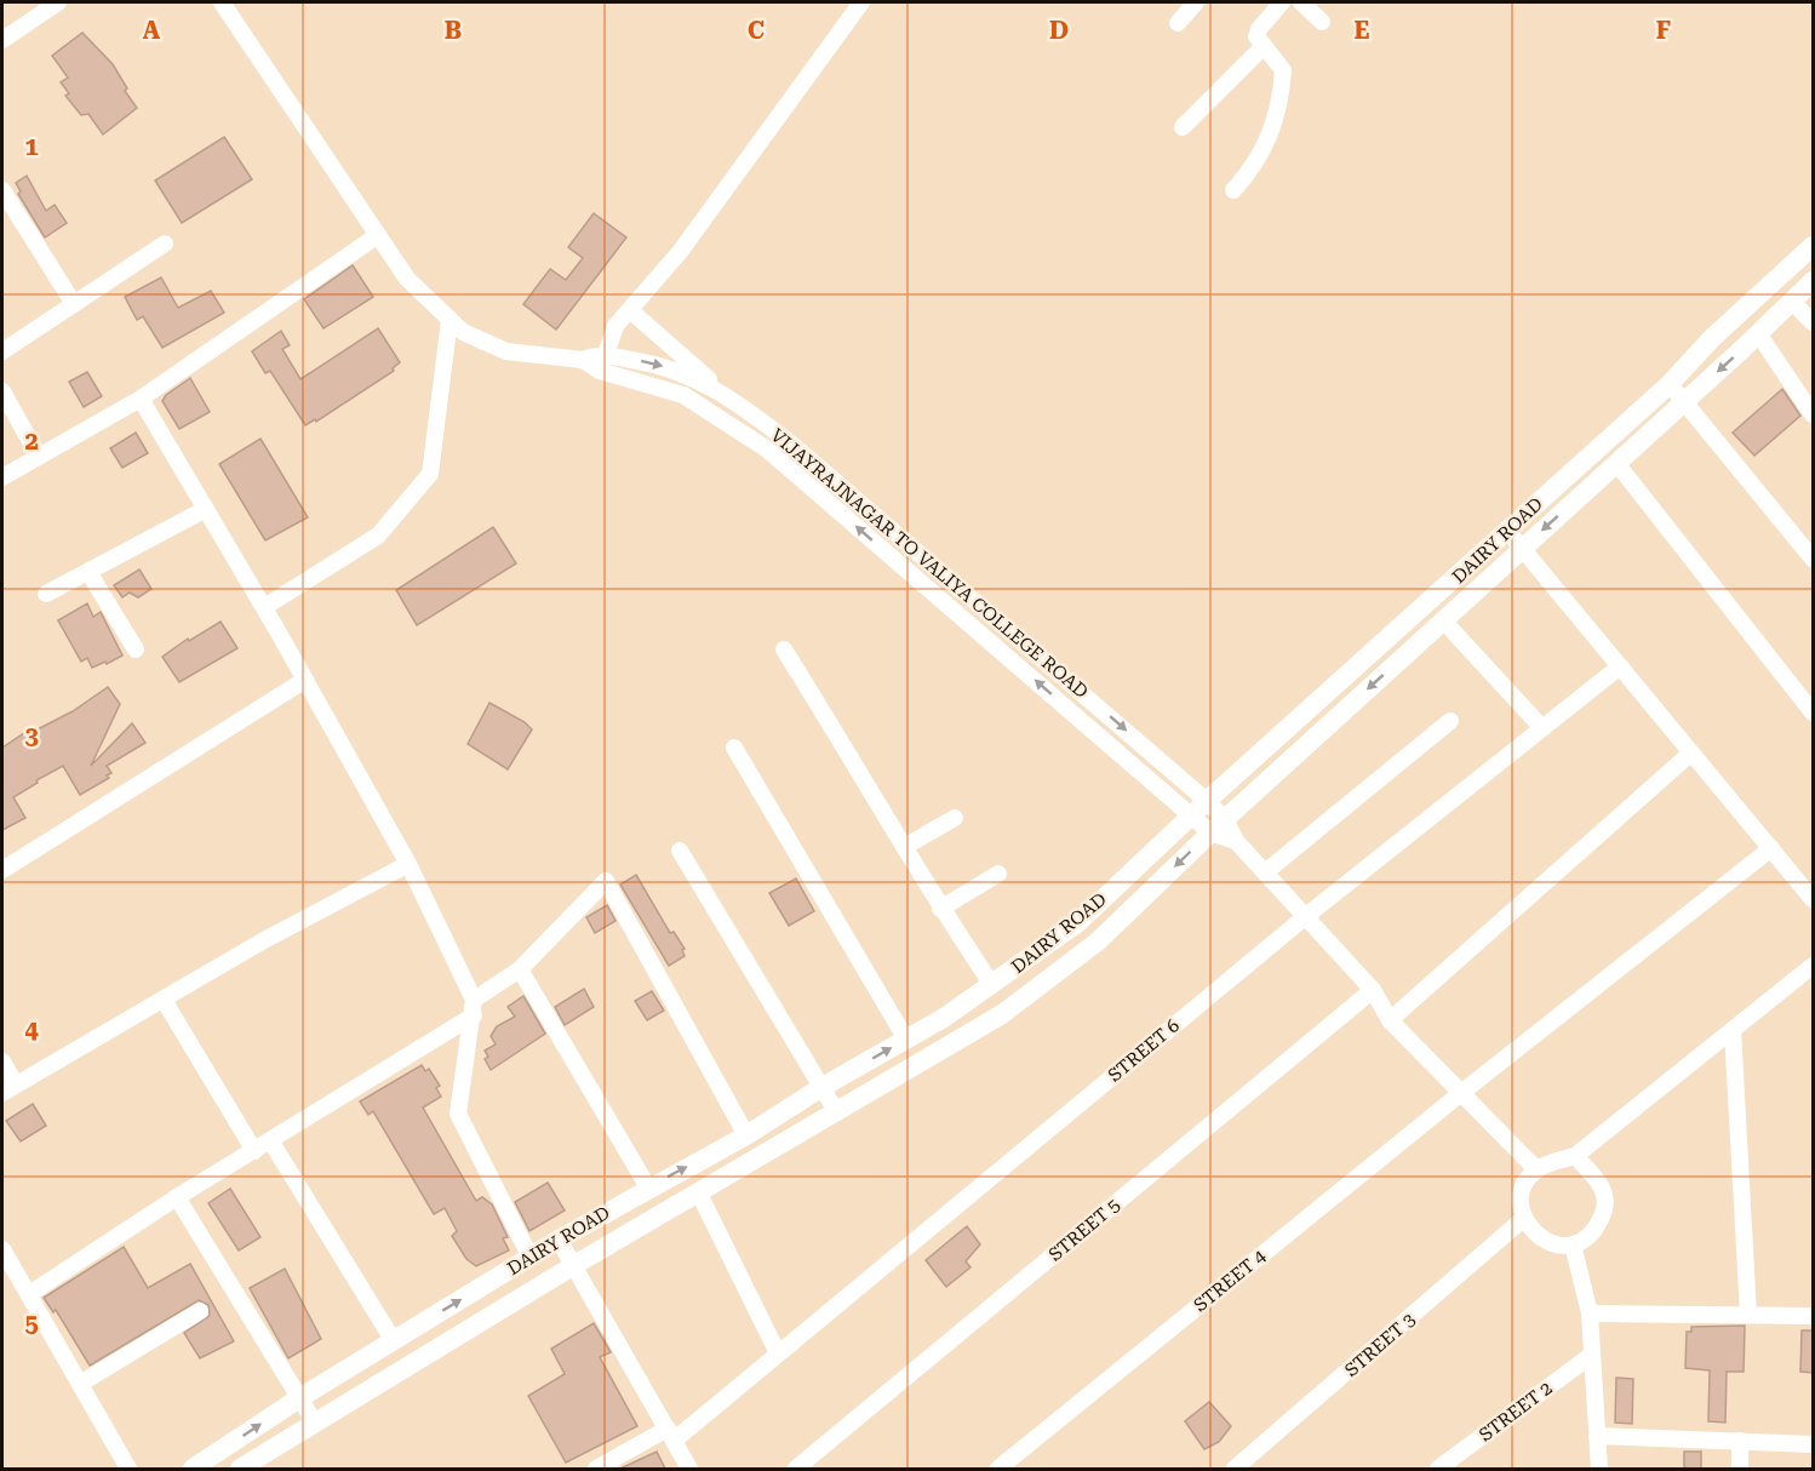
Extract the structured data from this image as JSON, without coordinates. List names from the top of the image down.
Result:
{
  "streets": {
    "main road": ["DAIRY ROAD"],
    "street": [
      "VIJAYRAJNAGAR TO VALIYA COLLEGE ROAD",
      "STREET 6",
      "STREET 5",
      "STREET 4",
      "STREET 3",
      "STREET 2"
    ]
  },
  "crossings": [
    ["DAIRY ROAD", "VIJAYRAJNAGAR TO VALIYA COLLEGE ROAD"],
    ["VIJAYRAJNAGAR TO VALIYA COLLEGE ROAD", "STREET 6"],
    ["VIJAYRAJNAGAR TO VALIYA COLLEGE ROAD", "STREET 5"],
    ["VIJAYRAJNAGAR TO VALIYA COLLEGE ROAD", "STREET 4"],
    ["VIJAYRAJNAGAR TO VALIYA COLLEGE ROAD", "STREET 3"]
  ],
  "grid": {
    "columns": [
      "A",
      "B",
      "C",
      "D",
      "E",
      "F"
    ],
    "rows": [
      "1",
      "2",
      "3",
      "4",
      "5"
    ]
  }
}
